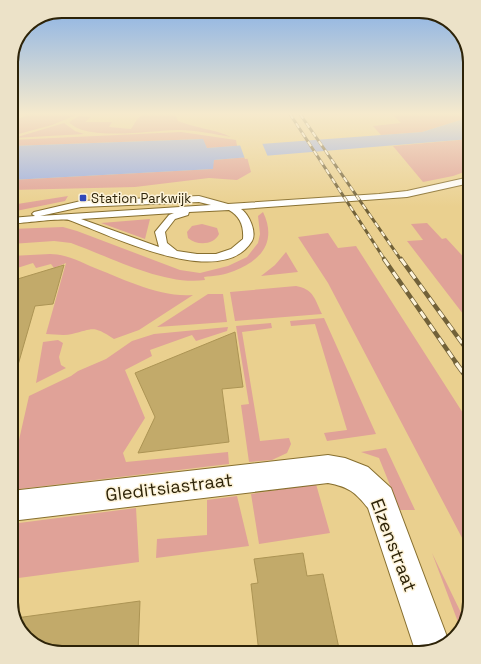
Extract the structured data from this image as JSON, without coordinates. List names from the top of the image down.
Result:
{
  "streets": {
    "street": ["Gleditsiastraat", "Elzenstraat"]
  },
  "crossings": [
    ["Gleditsiastraat", "Elzenstraat"]
  ],
  "places": {
    "transit": ["Station Parkwijk"]
  }
}
